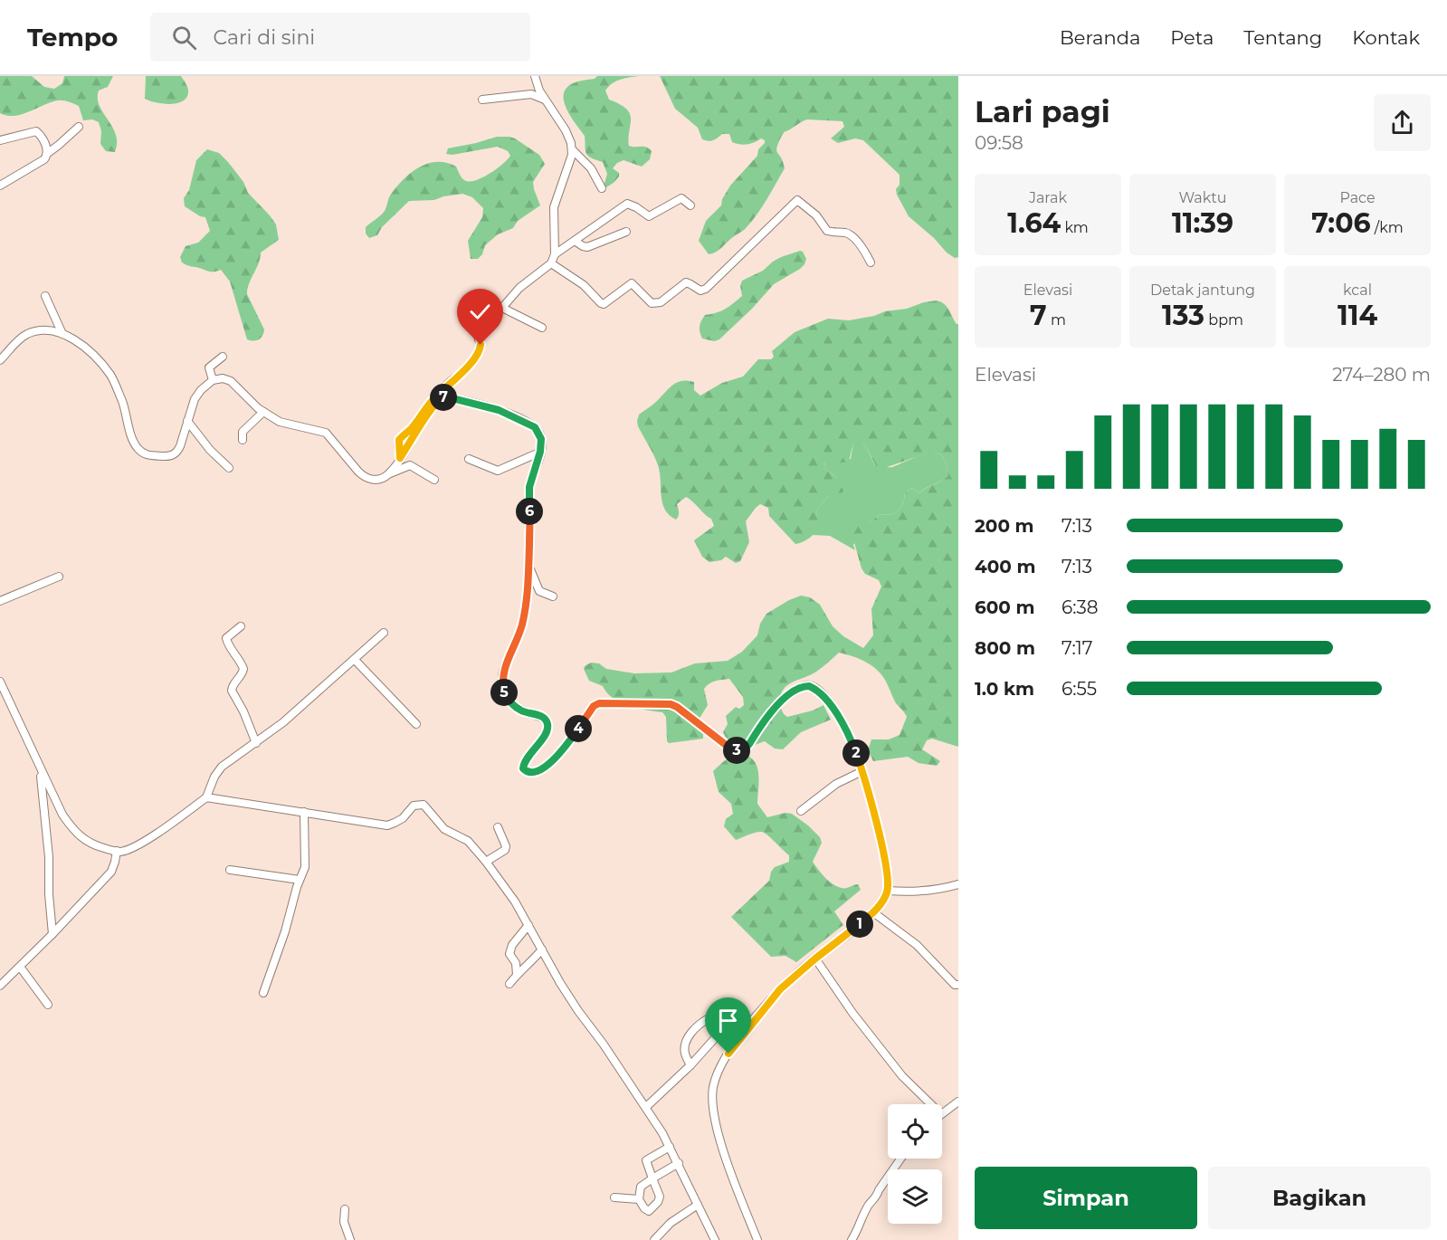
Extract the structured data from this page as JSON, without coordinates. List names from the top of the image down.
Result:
{
  "page": {
    "header": "Tempo",
    "search": "Cari di sini",
    "nav": [
      "Beranda",
      "Peta",
      "Tentang",
      "Kontak"
    ],
    "heading": ["Lari pagi", "09:58"],
    "stats": [
      ["Jarak", "1.64 km"],
      ["Waktu", "11:39"],
      ["Pace", "7:06 /km"],
      ["Elevasi", "7 m"],
      ["Detak jantung", "133 bpm"],
      ["kcal", "114"]
    ],
    "chart": ["Elevasi", "274–280 m"],
    "pins": [
      "7",
      "6",
      "5",
      "4",
      "3",
      "2",
      "1"
    ],
    "list": [
      {
        "name": "200 m",
        "note": "7:13"
      },
      {
        "name": "400 m",
        "note": "7:13"
      },
      {
        "name": "600 m",
        "note": "6:38"
      },
      {
        "name": "800 m",
        "note": "7:17"
      },
      {
        "name": "1.0 km",
        "note": "6:55"
      }
    ],
    "buttons": ["Simpan", "Bagikan"]
  }
}
